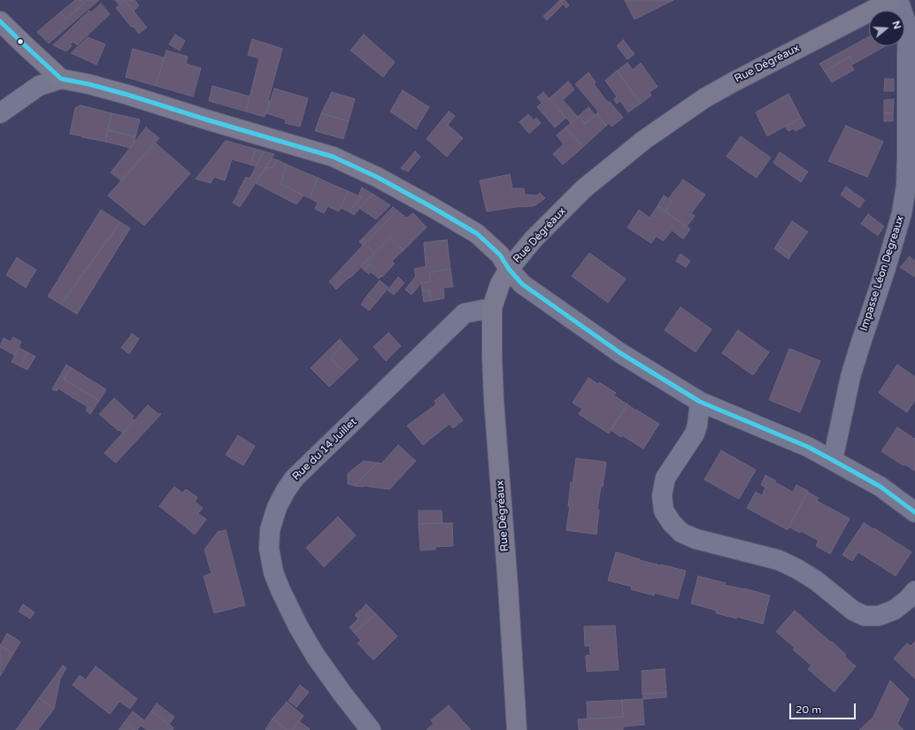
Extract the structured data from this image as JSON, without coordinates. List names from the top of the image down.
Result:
{
  "streets": {
    "main road": ["Rue Dégréaux"],
    "street": ["Impasse Léon Degreaux", "Rue du 14 Juillet"]
  },
  "crossings": [
    ["Rue Dégréaux", "Rue du 14 Juillet"]
  ],
  "scale_bar": "20 m",
  "north": "right"
}
